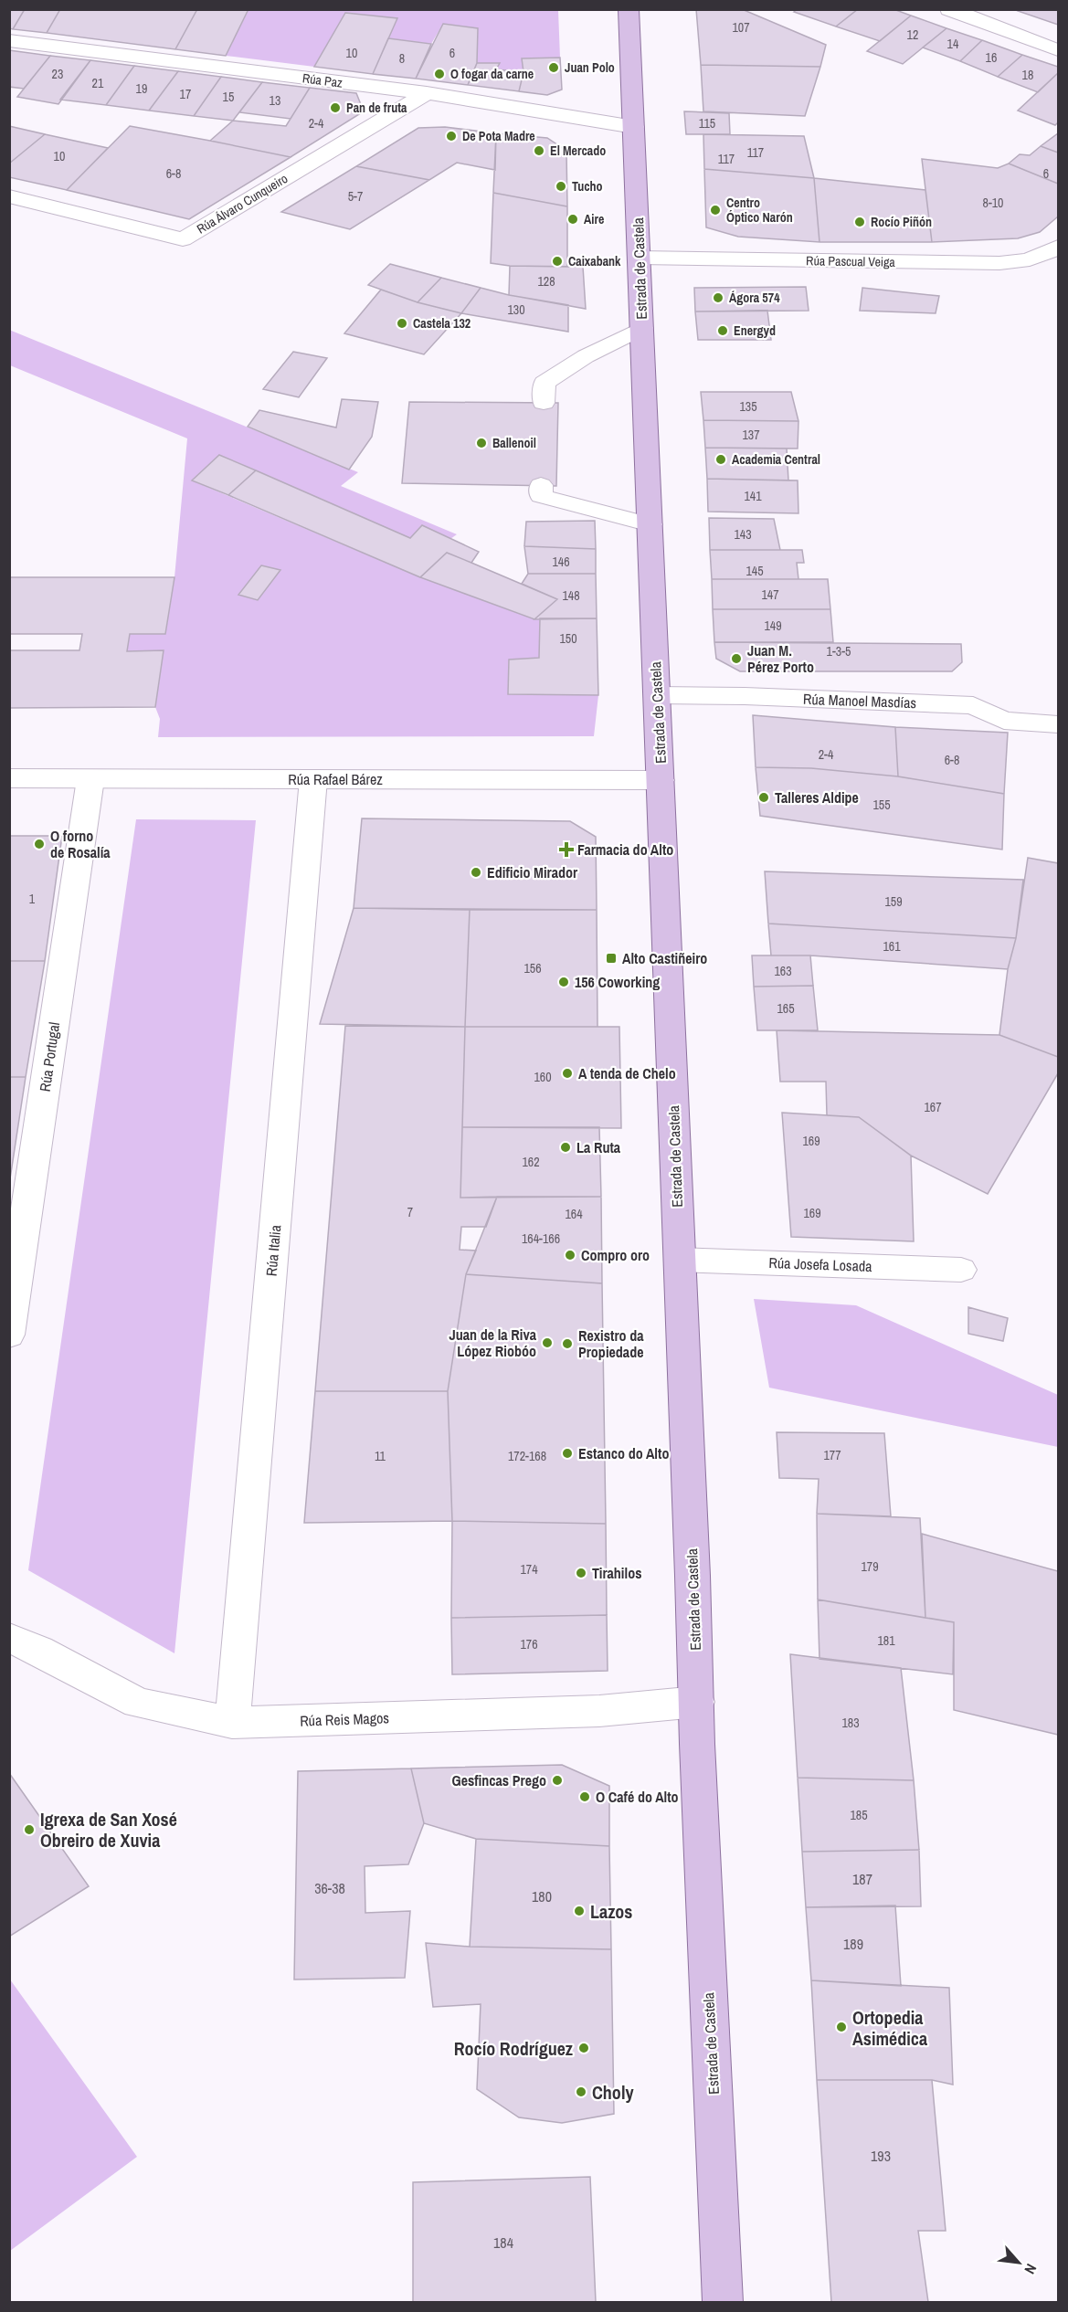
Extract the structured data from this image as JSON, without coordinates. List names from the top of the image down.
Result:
{
  "streets": {
    "main road": ["Estrada de Castela"],
    "street": [
      "Rúa Paz",
      "Rúa Álvaro Cunqueiro",
      "Rúa Pascual Veiga",
      "Rúa Manoel Masdías",
      "Rúa Rafael Bárez",
      "Rúa Portugal",
      "Rúa Italia",
      "Rúa Josefa Losada",
      "Rúa Reis Magos"
    ]
  },
  "crossings": [
    ["Rúa Paz", "Rúa Álvaro Cunqueiro"],
    ["Rúa Paz", "Estrada de Castela"],
    ["Rúa Pascual Veiga", "Estrada de Castela"],
    ["Estrada de Castela", "Rúa Manoel Masdías"],
    ["Estrada de Castela", "Rúa Rafael Bárez"],
    ["Estrada de Castela", "Rúa Josefa Losada"],
    ["Estrada de Castela", "Rúa Reis Magos"],
    ["Rúa Rafael Bárez", "Rúa Portugal"],
    ["Rúa Rafael Bárez", "Rúa Italia"],
    ["Rúa Italia", "Rúa Reis Magos"]
  ],
  "places": {
    "other": [
      "Juan Polo",
      "O fogar da carne",
      "Pan de fruta",
      "De Pota Madre",
      "El Mercado",
      "Tucho",
      "Centro Óptico Narón",
      "Aire",
      "Rocío Piñón",
      "Caixabank",
      "Ágora 574",
      "Castela 132",
      "Energyd",
      "Ballenoil",
      "Academia Central",
      "Juan M. Pérez Porto",
      "Talleres Aldipe",
      "O forno de Rosalía",
      "Edificio Mirador",
      "156 Coworking",
      "A tenda de Chelo",
      "La Ruta",
      "Compro oro",
      "Juan de la Riva López Riobóo",
      "Rexistro da Propiedade",
      "Estanco do Alto",
      "Tirahilos",
      "Gesfincas Prego",
      "O Café do Alto",
      "Igrexa de San Xosé Obreiro de Xuvia",
      "Lazos",
      "Ortopedia Asimédica",
      "Rocío Rodríguez",
      "Choly"
    ],
    "health": ["Farmacia do Alto"],
    "transit": ["Alto Castiñeiro"]
  },
  "house_numbers": [
    "107",
    "12",
    "14",
    "10",
    "6",
    "16",
    "8",
    "23",
    "18",
    "21",
    "19",
    "17",
    "15",
    "13",
    "2-4",
    "115",
    "117",
    "10",
    "117",
    "6-8",
    "6",
    "5-7",
    "8-10",
    "128",
    "130",
    "135",
    "137",
    "141",
    "143",
    "146",
    "145",
    "147",
    "148",
    "149",
    "150",
    "1-3-5",
    "2-4",
    "6-8",
    "155",
    "1",
    "159",
    "161",
    "156",
    "163",
    "165",
    "160",
    "167",
    "169",
    "162",
    "7",
    "169",
    "164",
    "164-166",
    "177",
    "11",
    "172-168",
    "179",
    "174",
    "181",
    "176",
    "183",
    "185",
    "187",
    "36-38",
    "180",
    "189",
    "193",
    "184"
  ],
  "north": "bottom right"
}
